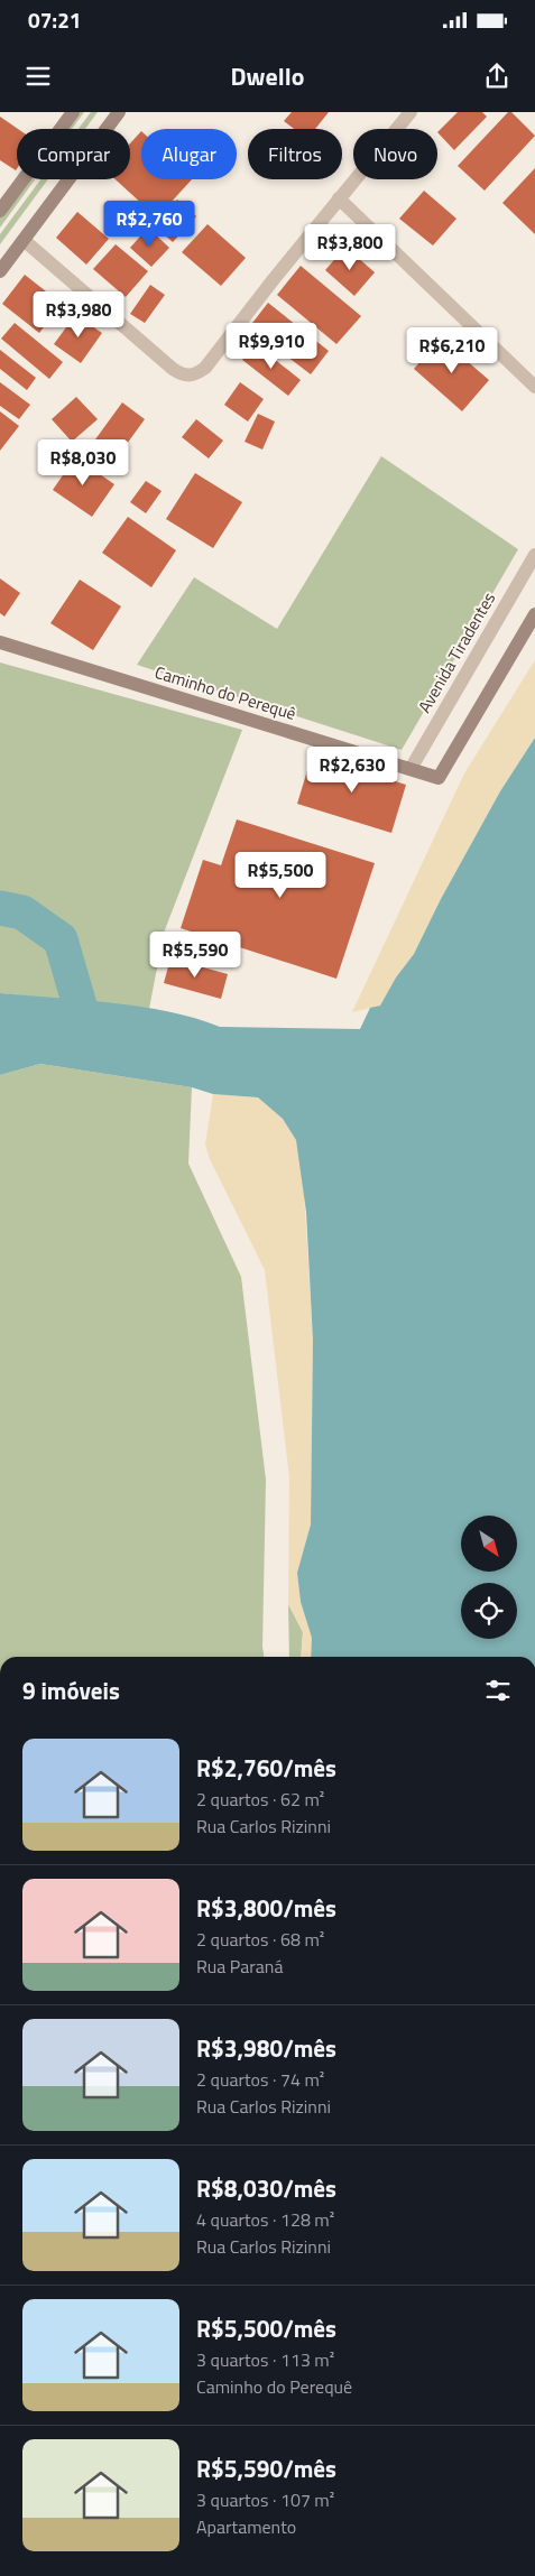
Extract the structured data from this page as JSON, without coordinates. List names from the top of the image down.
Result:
{
  "streets": {
    "main road": ["Caminho do Perequê"],
    "street": ["Avenida Tiradentes"]
  },
  "crossings": [
    ["Avenida Tiradentes", "Caminho do Perequê"]
  ],
  "north": "bottom right",
  "page": {
    "status": "07:21",
    "header": "Dwello",
    "chip": [
      "Comprar",
      "Alugar",
      "Filtros",
      "Novo"
    ],
    "price": [
      "R$2,760",
      "R$3,800",
      "R$3,980",
      "R$9,910",
      "R$6,210",
      "R$8,030",
      "R$2,630",
      "R$5,500",
      "R$5,590"
    ],
    "heading": "9 imóveis",
    "list": [
      {
        "name": "R$2,760/mês",
        "note": "2 quartos · 62 m² · Rua Carlos Rizinni"
      },
      {
        "name": "R$3,800/mês",
        "note": "2 quartos · 68 m² · Rua Paraná"
      },
      {
        "name": "R$3,980/mês",
        "note": "2 quartos · 74 m² · Rua Carlos Rizinni"
      },
      {
        "name": "R$8,030/mês",
        "note": "4 quartos · 128 m² · Rua Carlos Rizinni"
      },
      {
        "name": "R$5,500/mês",
        "note": "3 quartos · 113 m² · Caminho do Perequê"
      },
      {
        "name": "R$5,590/mês",
        "note": "3 quartos · 107 m² · Apartamento"
      }
    ]
  }
}
